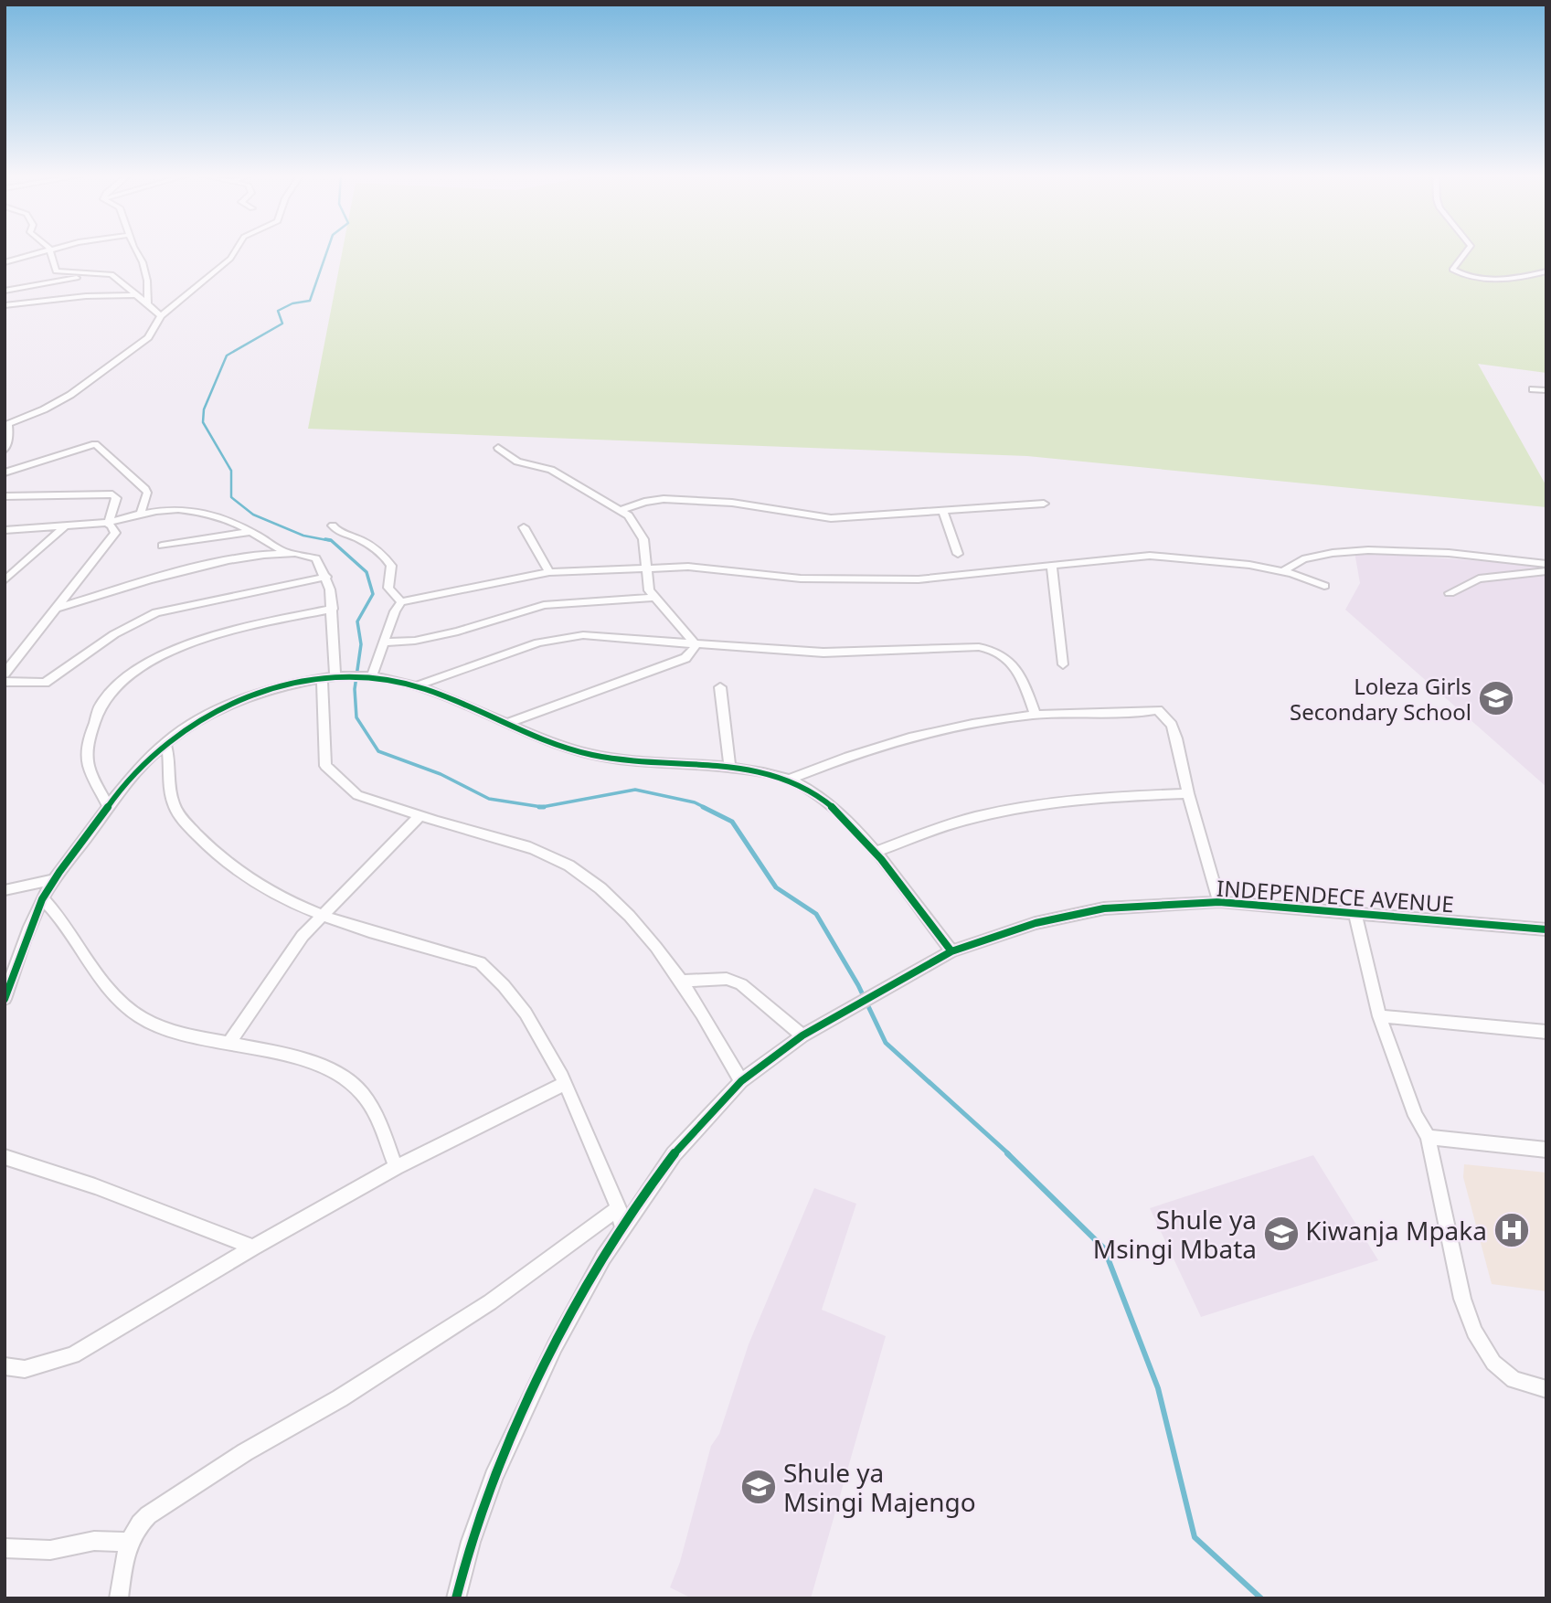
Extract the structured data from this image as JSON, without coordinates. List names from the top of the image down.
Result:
{
  "streets": {
    "street": ["INDEPENDECE AVENUE"]
  },
  "places": {
    "school or university": ["Loleza Girls Secondary School", "Shule ya Msingi Mbata", "Shule ya Msingi Majengo"],
    "hospital": ["Kiwanja Mpaka"]
  }
}
